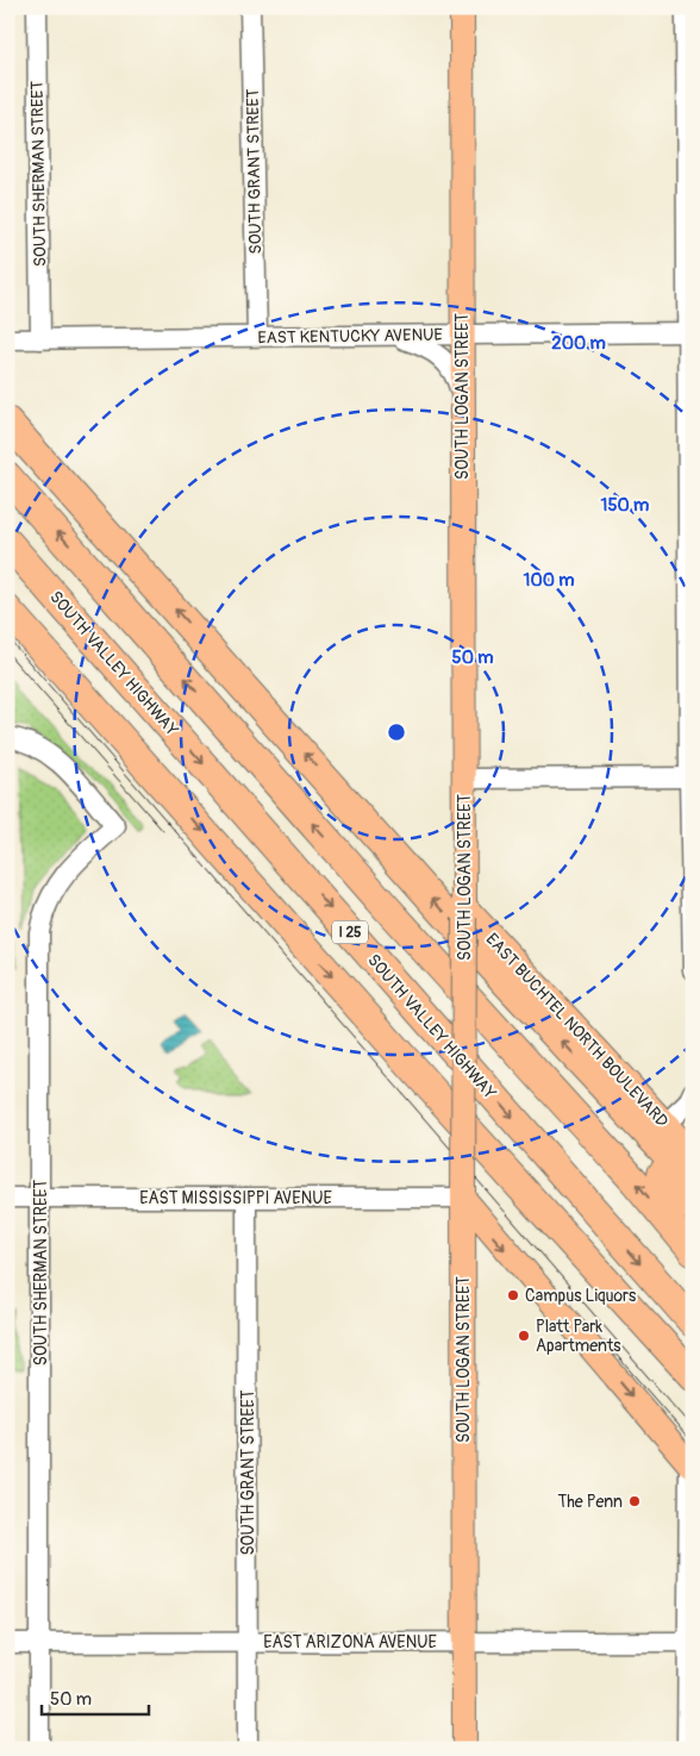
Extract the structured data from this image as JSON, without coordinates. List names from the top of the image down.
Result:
{
  "streets": {
    "highway": ["SOUTH VALLEY HIGHWAY", "I 25"],
    "main road": ["SOUTH LOGAN STREET", "EAST BUCHTEL NORTH BOULEVARD"],
    "street": [
      "SOUTH GRANT STREET",
      "SOUTH SHERMAN STREET",
      "EAST KENTUCKY AVENUE",
      "EAST MISSISSIPPI AVENUE",
      "EAST ARIZONA AVENUE"
    ]
  },
  "crossings": [
    ["SOUTH GRANT STREET", "EAST KENTUCKY AVENUE"],
    ["SOUTH GRANT STREET", "EAST MISSISSIPPI AVENUE"],
    ["SOUTH GRANT STREET", "EAST ARIZONA AVENUE"],
    ["SOUTH SHERMAN STREET", "EAST KENTUCKY AVENUE"],
    ["SOUTH SHERMAN STREET", "EAST MISSISSIPPI AVENUE"],
    ["SOUTH SHERMAN STREET", "EAST ARIZONA AVENUE"],
    ["EAST KENTUCKY AVENUE", "SOUTH LOGAN STREET"],
    ["SOUTH LOGAN STREET", "EAST BUCHTEL NORTH BOULEVARD"],
    ["SOUTH LOGAN STREET", "EAST MISSISSIPPI AVENUE"],
    ["SOUTH LOGAN STREET", "EAST ARIZONA AVENUE"]
  ],
  "places": ["Campus Liquors", "Platt Park Apartments", "The Penn"],
  "scale_bar": "50 m",
  "rings": [
    "200 m",
    "150 m",
    "100 m",
    "50 m"
  ]
}
